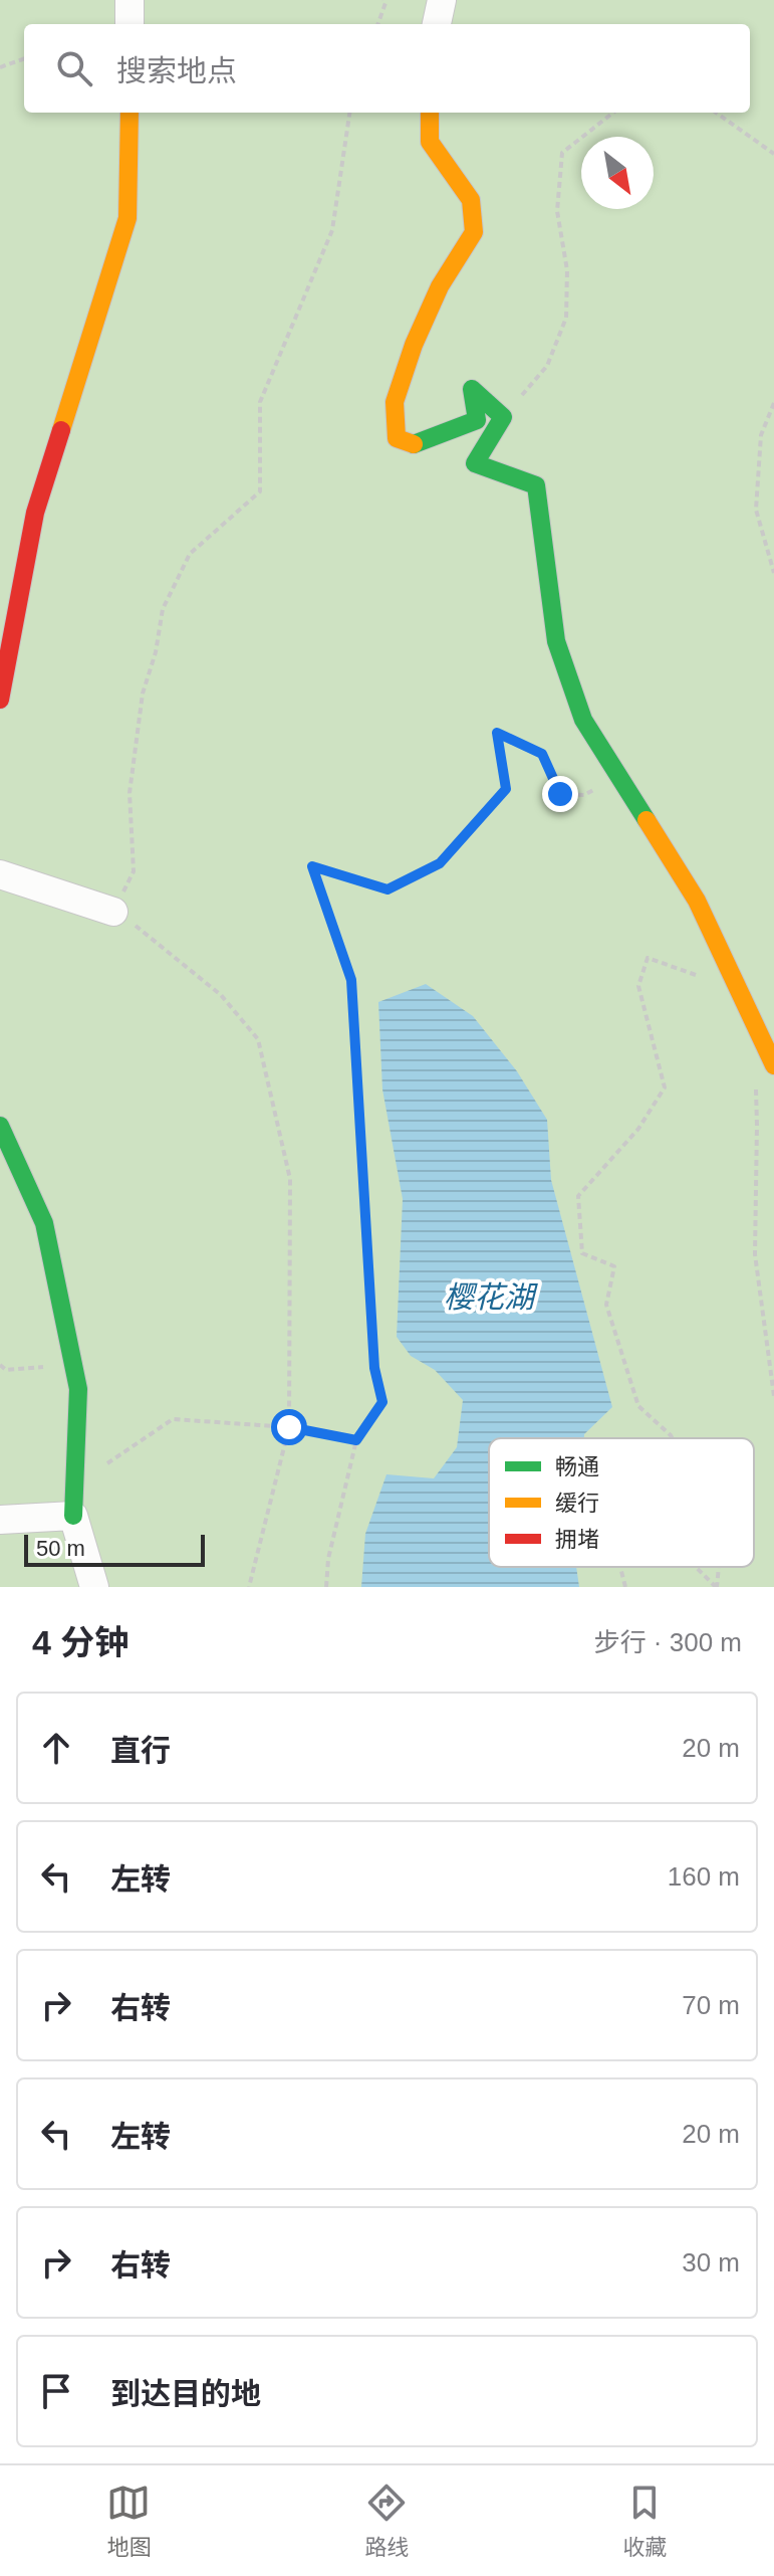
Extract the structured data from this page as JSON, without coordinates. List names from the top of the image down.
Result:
{
  "water": ["樱花湖"],
  "legend": ["畅通", "缓行", "拥堵"],
  "scale_bar": "50 m",
  "north": "bottom right",
  "page": {
    "search": "搜索地点",
    "scale": "50 m",
    "heading": ["4 分钟", "步行 · 300 m"],
    "list": [
      ["直行", "20 m"],
      ["左转", "160 m"],
      ["右转", "70 m"],
      ["左转", "20 m"],
      ["右转", "30 m"],
      "到达目的地"
    ],
    "nav": ["地图", "路线", "收藏"]
  }
}
